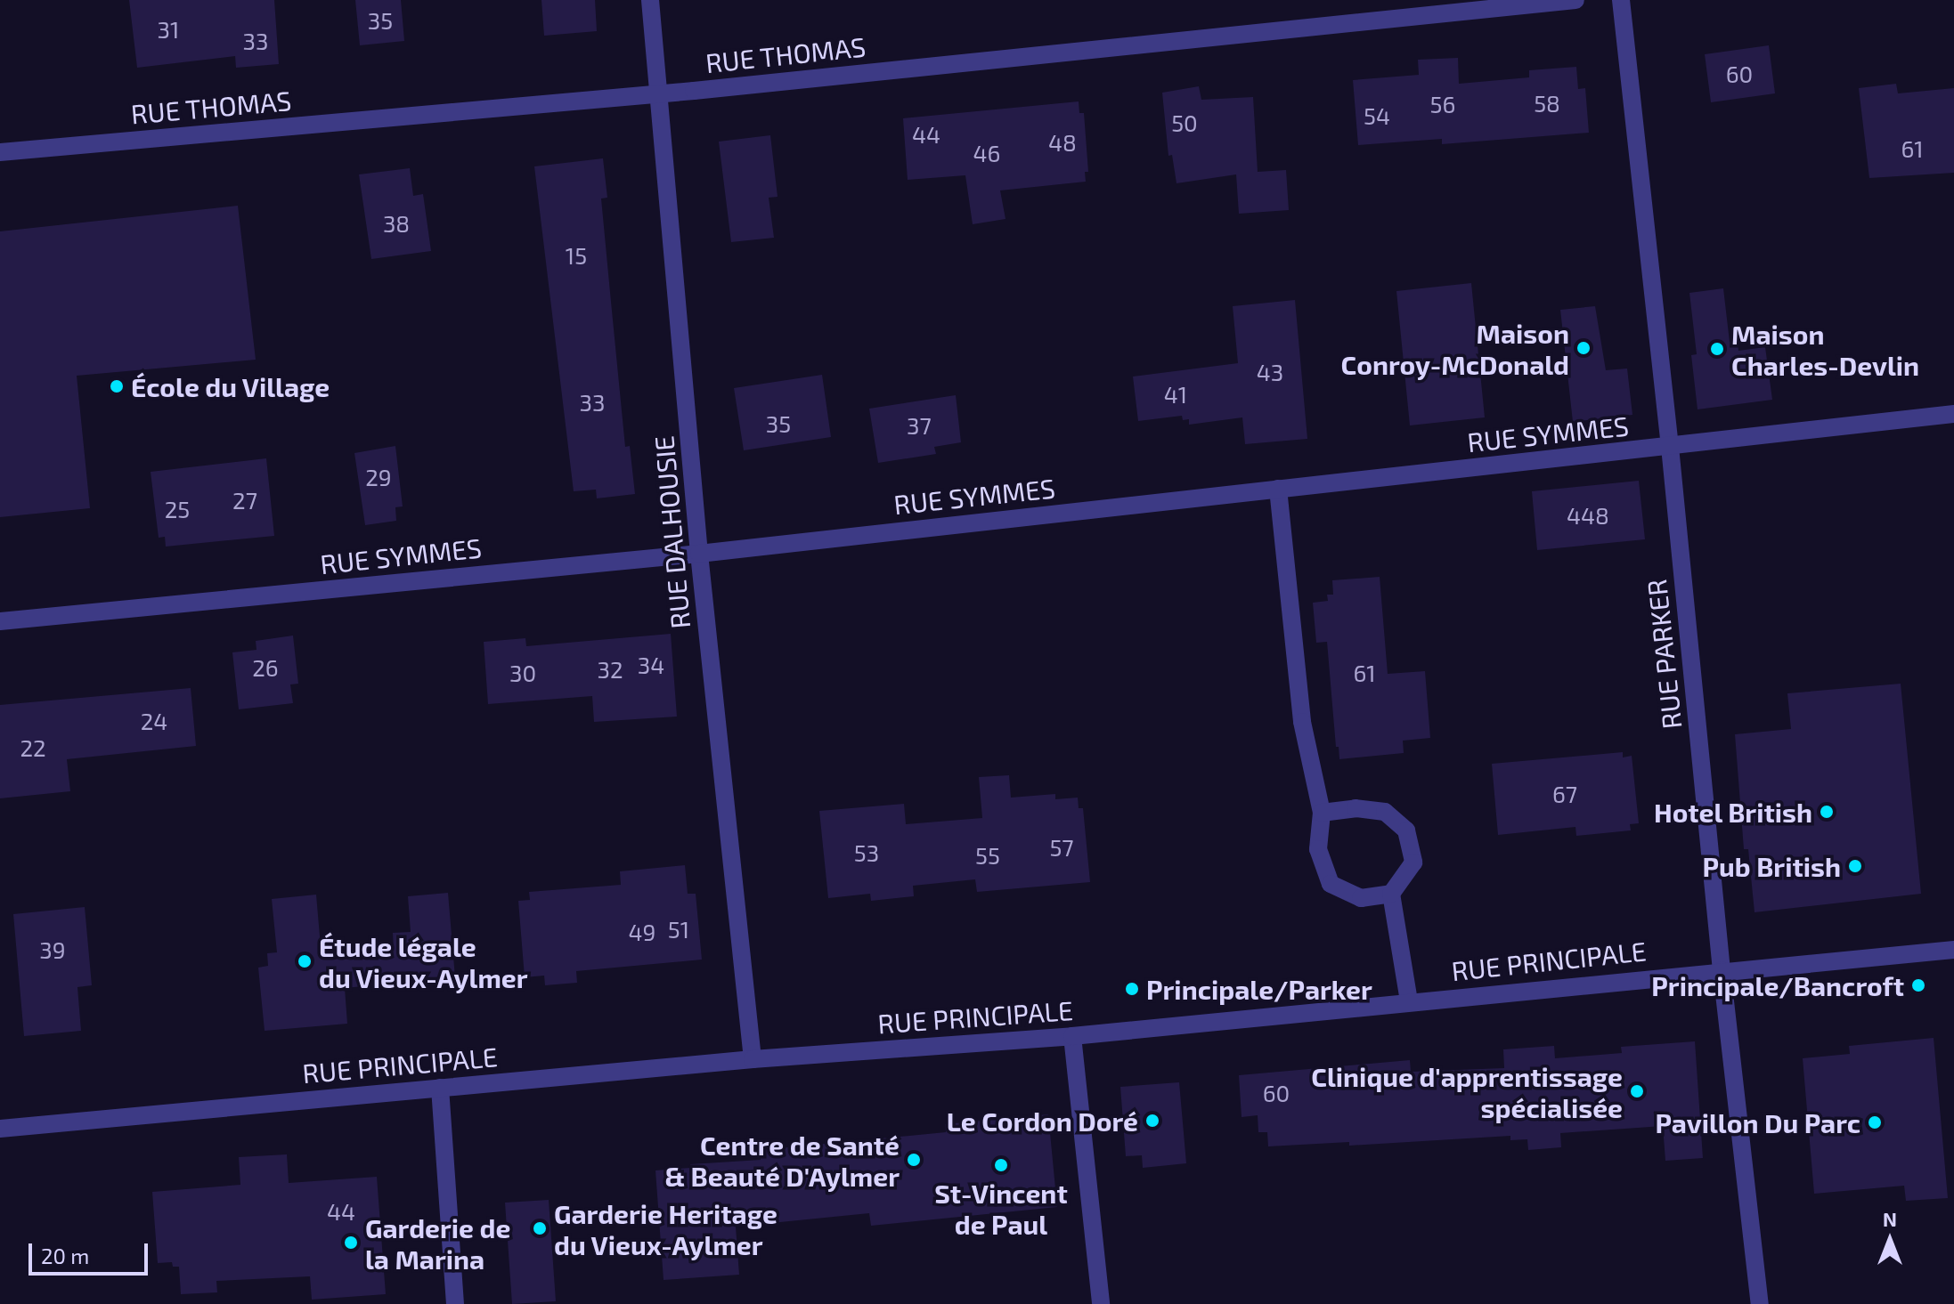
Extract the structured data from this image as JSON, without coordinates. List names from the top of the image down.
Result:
{
  "streets": {
    "street": [
      "RUE THOMAS",
      "RUE SYMMES",
      "RUE DALHOUSIE",
      "RUE PARKER",
      "RUE PRINCIPALE"
    ]
  },
  "crossings": [
    ["RUE THOMAS", "RUE DALHOUSIE"],
    ["RUE SYMMES", "RUE DALHOUSIE"],
    ["RUE SYMMES", "RUE PARKER"],
    ["RUE DALHOUSIE", "RUE PRINCIPALE"],
    ["RUE PARKER", "RUE PRINCIPALE"]
  ],
  "places": [
    "Maison Conroy-McDonald",
    "Maison Charles-Devlin",
    "École du Village",
    "Hotel British",
    "Pub British",
    "Étude légale du Vieux-Aylmer",
    "Principale/Bancroft",
    "Principale/Parker",
    "Clinique d'apprentissage spécialisée",
    "Le Cordon Doré",
    "Pavillon Du Parc",
    "Centre de Santé & Beauté D'Aylmer",
    "St-Vincent de Paul",
    "Garderie Heritage du Vieux-Aylmer",
    "Garderie de la Marina"
  ],
  "house_numbers": [
    "35",
    "31",
    "33",
    "60",
    "58",
    "56",
    "54",
    "50",
    "44",
    "48",
    "61",
    "46",
    "38",
    "15",
    "43",
    "41",
    "33",
    "35",
    "37",
    "29",
    "27",
    "25",
    "448",
    "34",
    "26",
    "32",
    "30",
    "61",
    "24",
    "22",
    "67",
    "57",
    "53",
    "55",
    "51",
    "49",
    "39",
    "60",
    "44"
  ],
  "scale_bar": "20 m",
  "north": "top"
}
